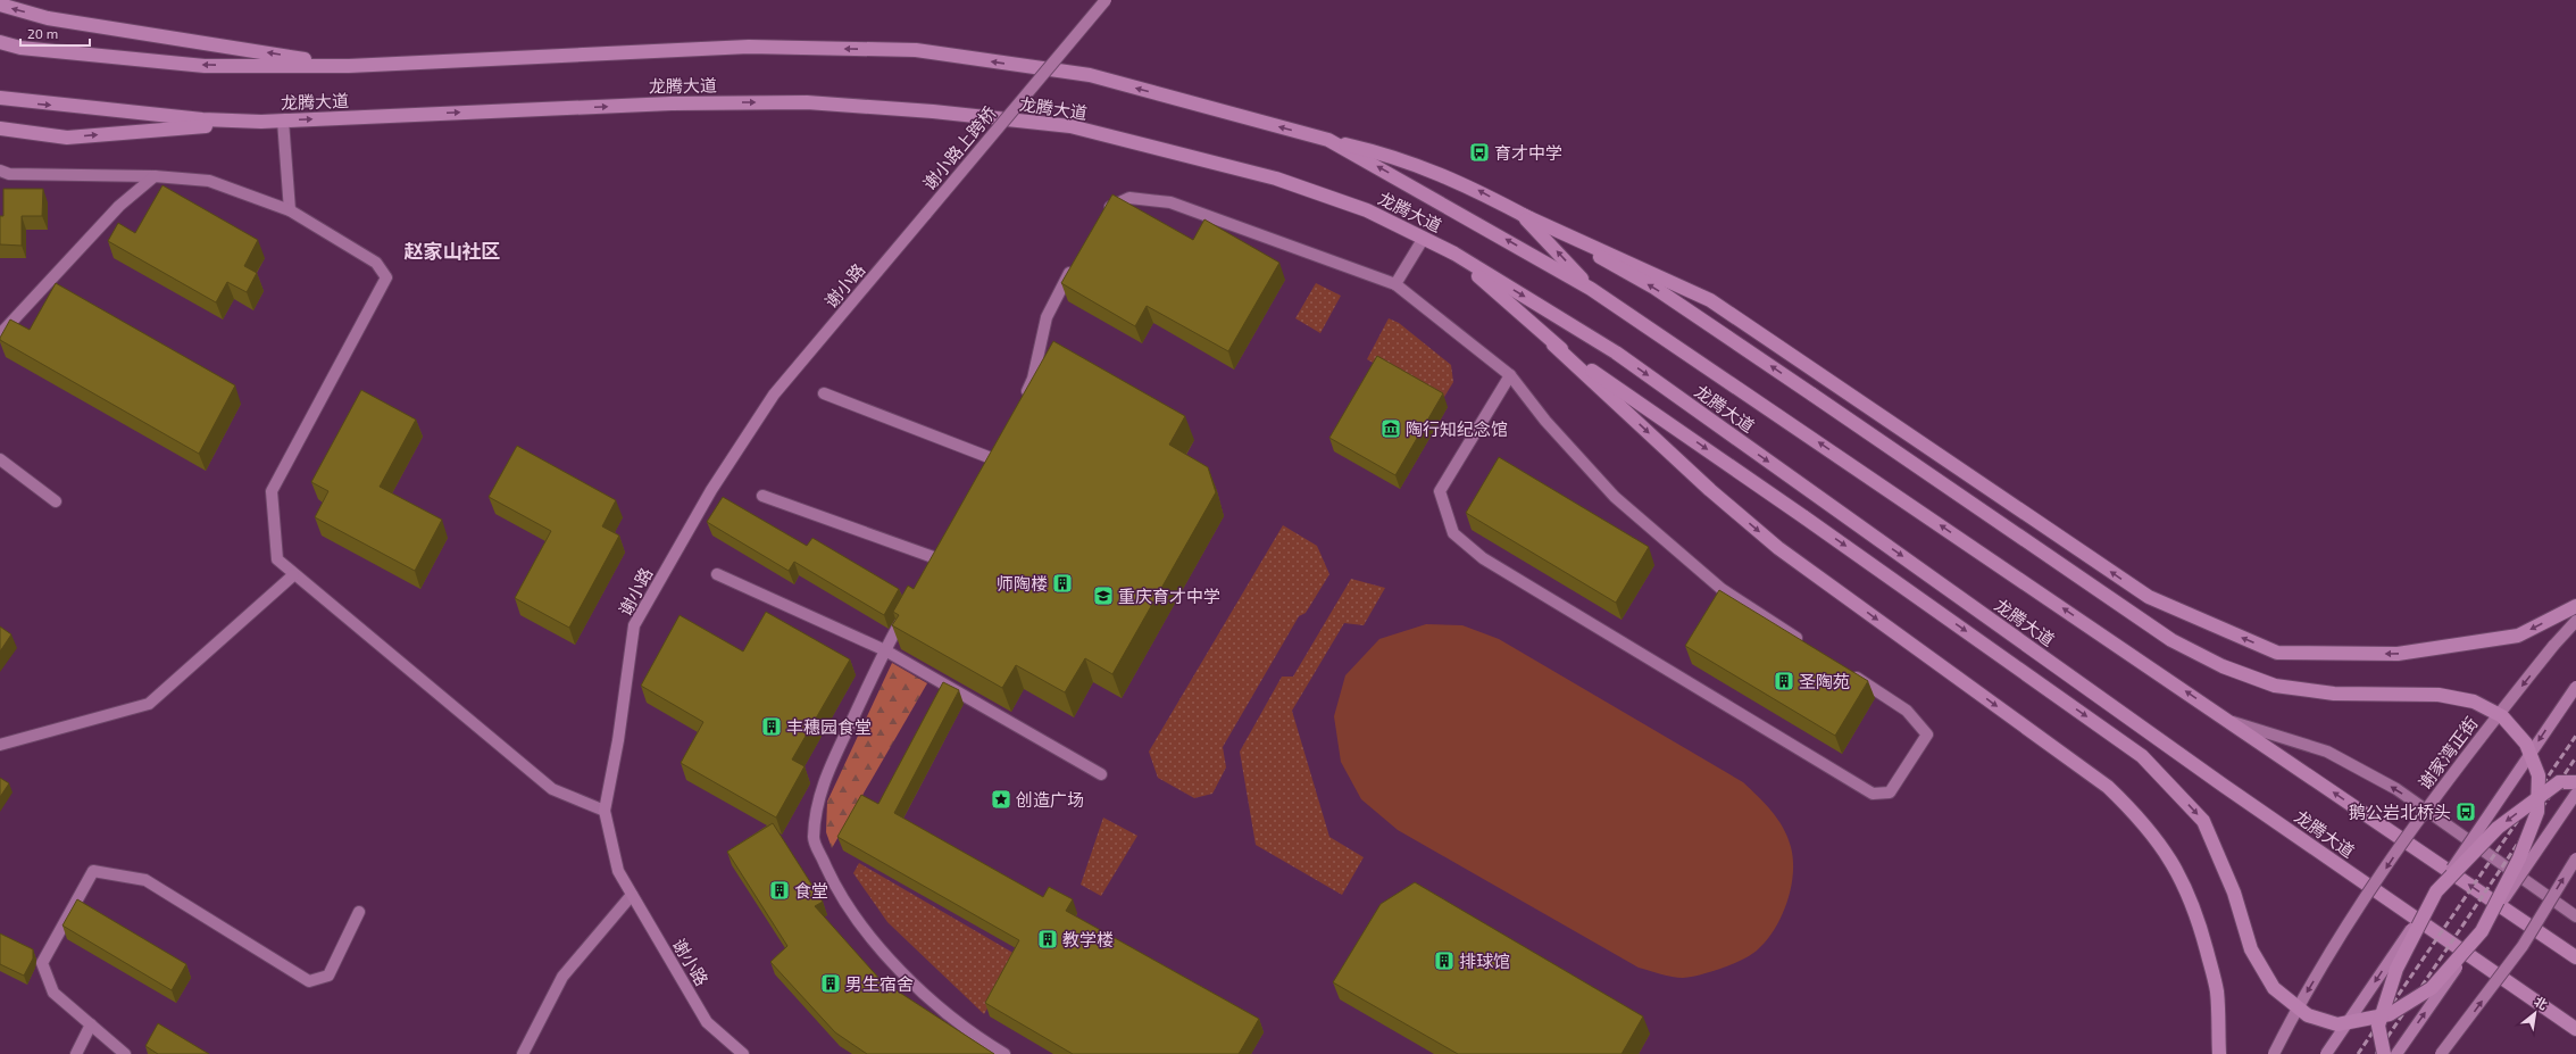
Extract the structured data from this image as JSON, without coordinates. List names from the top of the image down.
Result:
{
  "streets": {
    "highway": ["龙腾大道"],
    "street": ["谢小路上跨桥", "谢小路", "谢家湾正街"]
  },
  "crossings": [
    ["谢小路上跨桥", "谢小路"]
  ],
  "one_way": ["谢家湾正街"],
  "districts": ["赵家山社区"],
  "places": {
    "bus stop": ["育才中学", "鹅公岩北桥头"],
    "museum": ["陶行知纪念馆"],
    "building": [
      "师陶楼",
      "圣陶苑",
      "丰穗园食堂",
      "食堂",
      "教学楼",
      "排球馆",
      "男生宿舍"
    ],
    "school or university": ["重庆育才中学"],
    "place": ["创造广场"]
  },
  "scale_bar": "20 m",
  "north": "top right"
}
